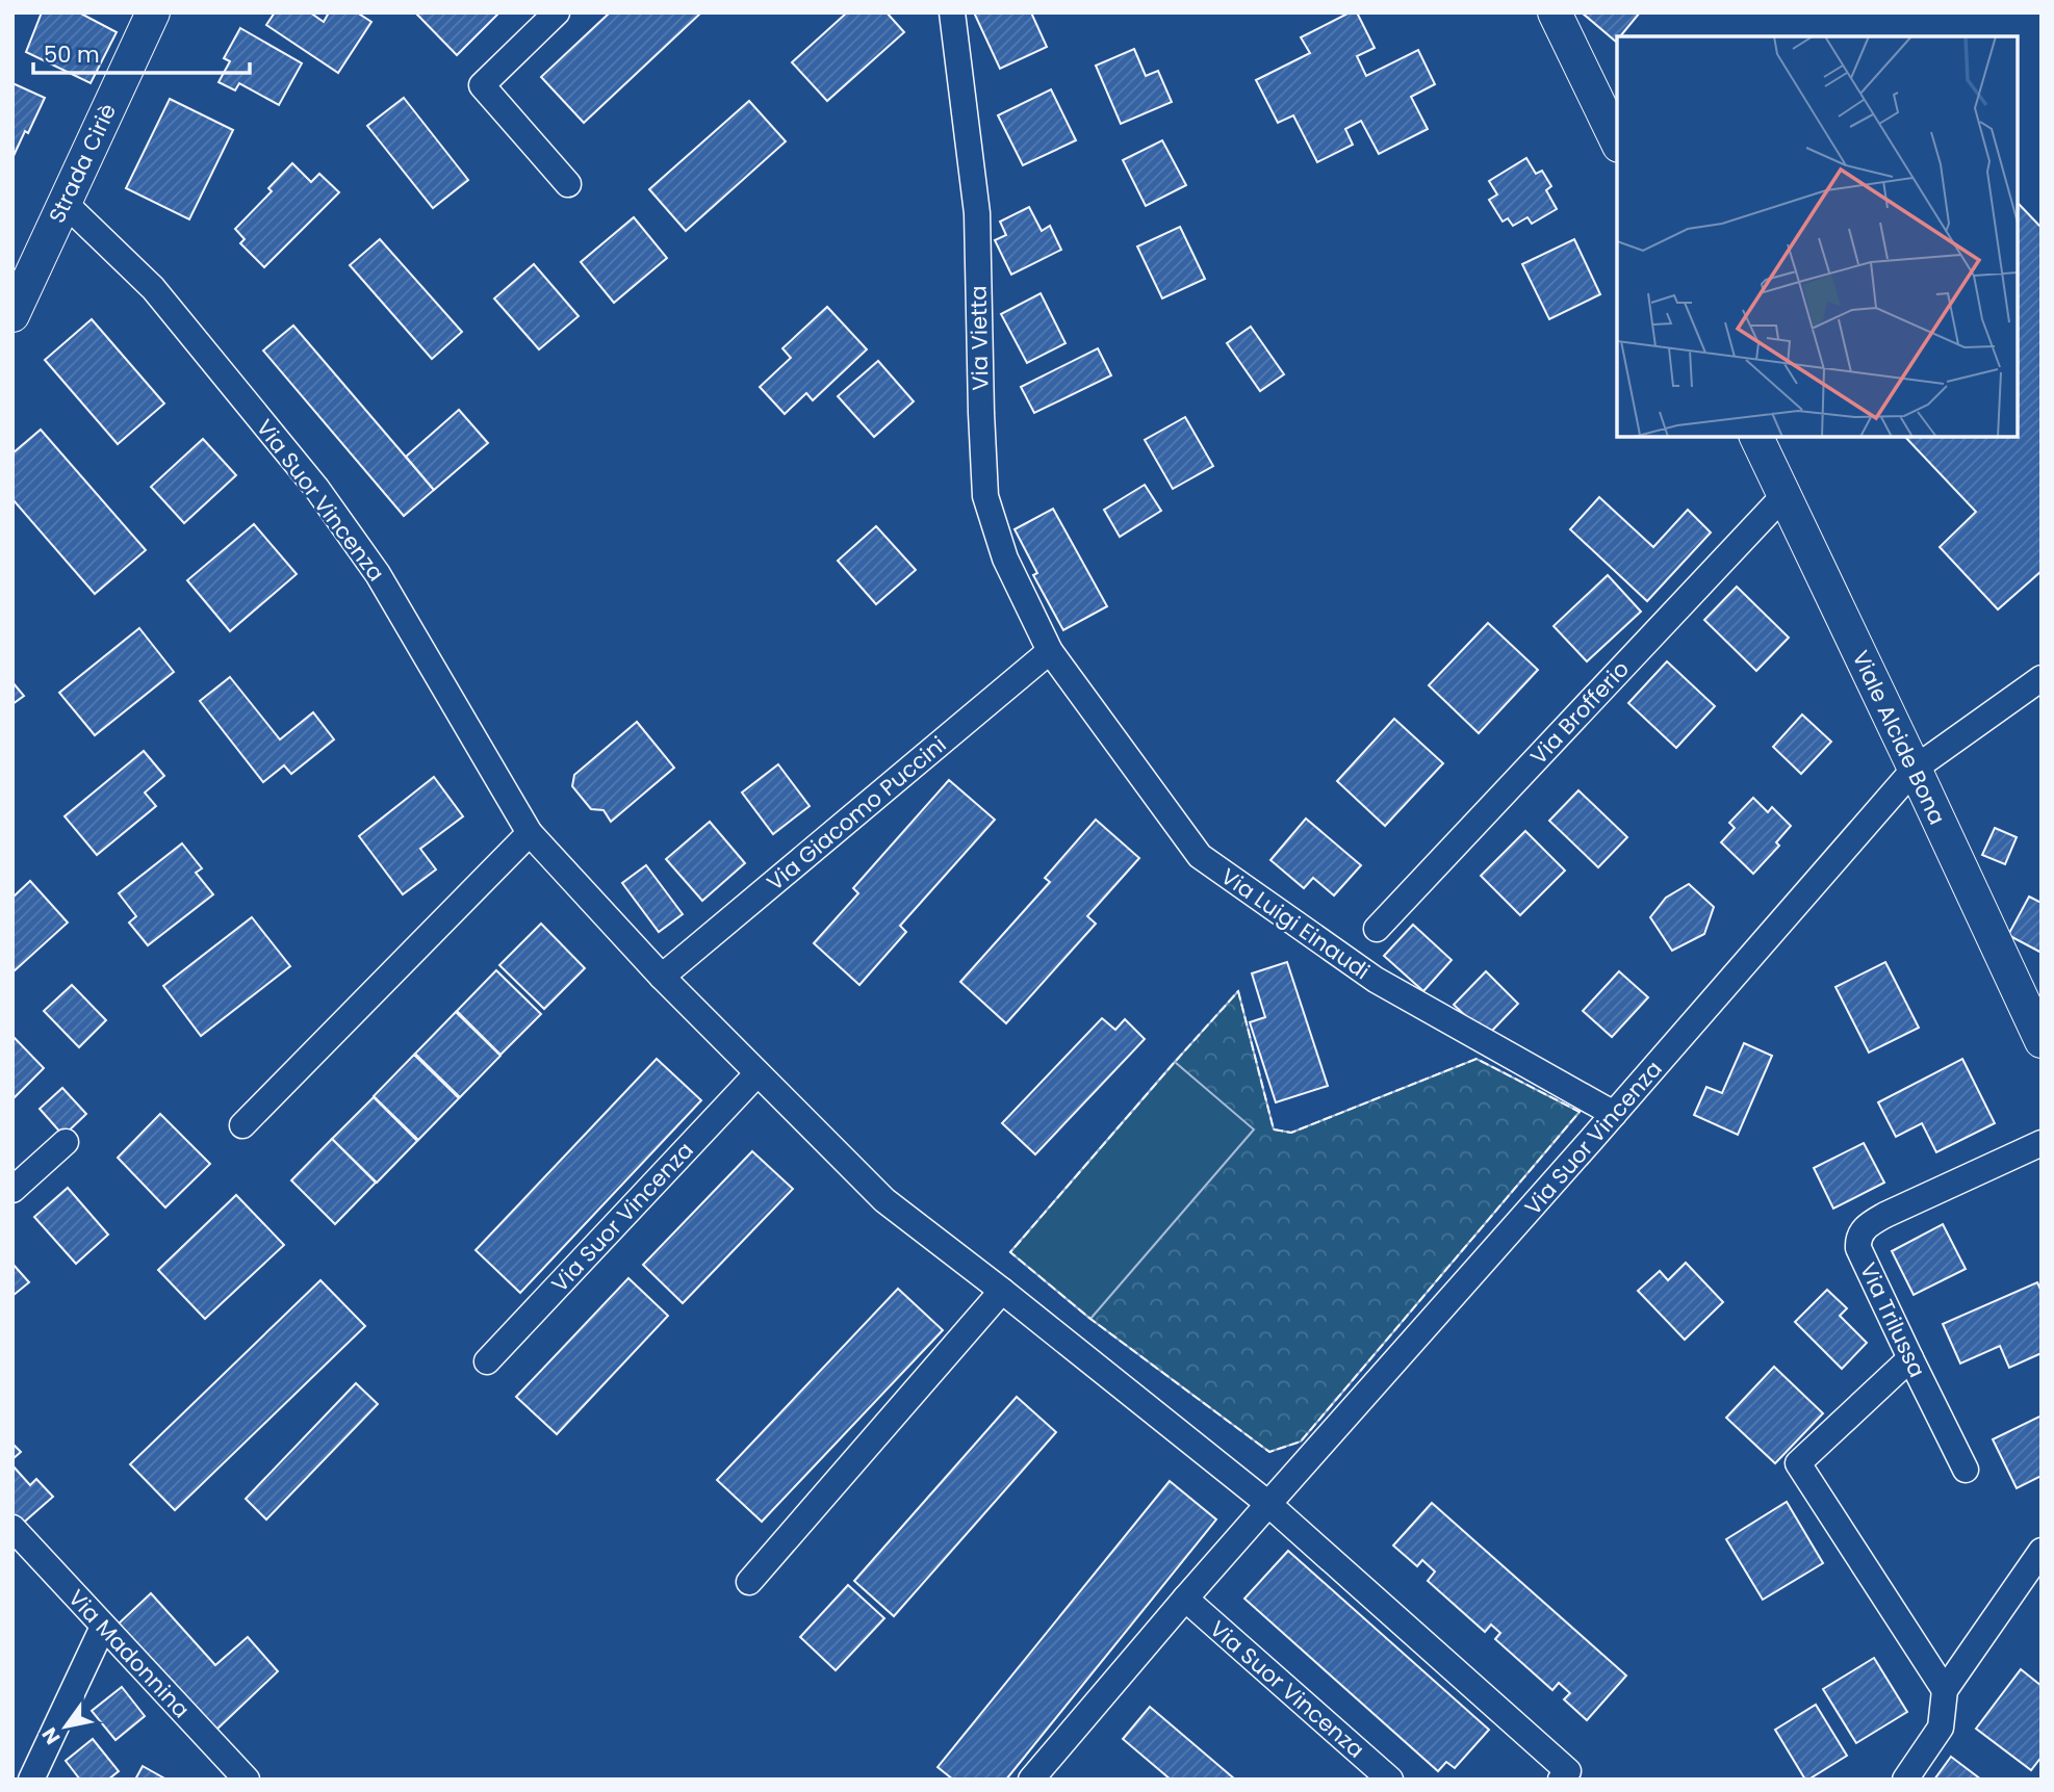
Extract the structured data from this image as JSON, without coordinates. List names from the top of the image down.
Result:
{
  "streets": {
    "street": [
      "Strada Ciriè",
      "Via Vietta",
      "Via Suor Vincenza",
      "Via Brofferio",
      "Viale Alcide Bona",
      "Via Giacomo Puccini",
      "Via Luigi Einaudi",
      "Via Trilussa",
      "Via Madonnina"
    ]
  },
  "crossings": [
    ["Strada Ciriè", "Via Suor Vincenza"],
    ["Via Vietta", "Via Giacomo Puccini"],
    ["Via Vietta", "Via Luigi Einaudi"],
    ["Via Suor Vincenza", "Viale Alcide Bona"],
    ["Via Suor Vincenza", "Via Giacomo Puccini"],
    ["Via Suor Vincenza", "Via Luigi Einaudi"],
    ["Via Brofferio", "Viale Alcide Bona"],
    ["Via Giacomo Puccini", "Via Luigi Einaudi"]
  ],
  "scale_bar": "50 m",
  "north": "bottom left"
}
